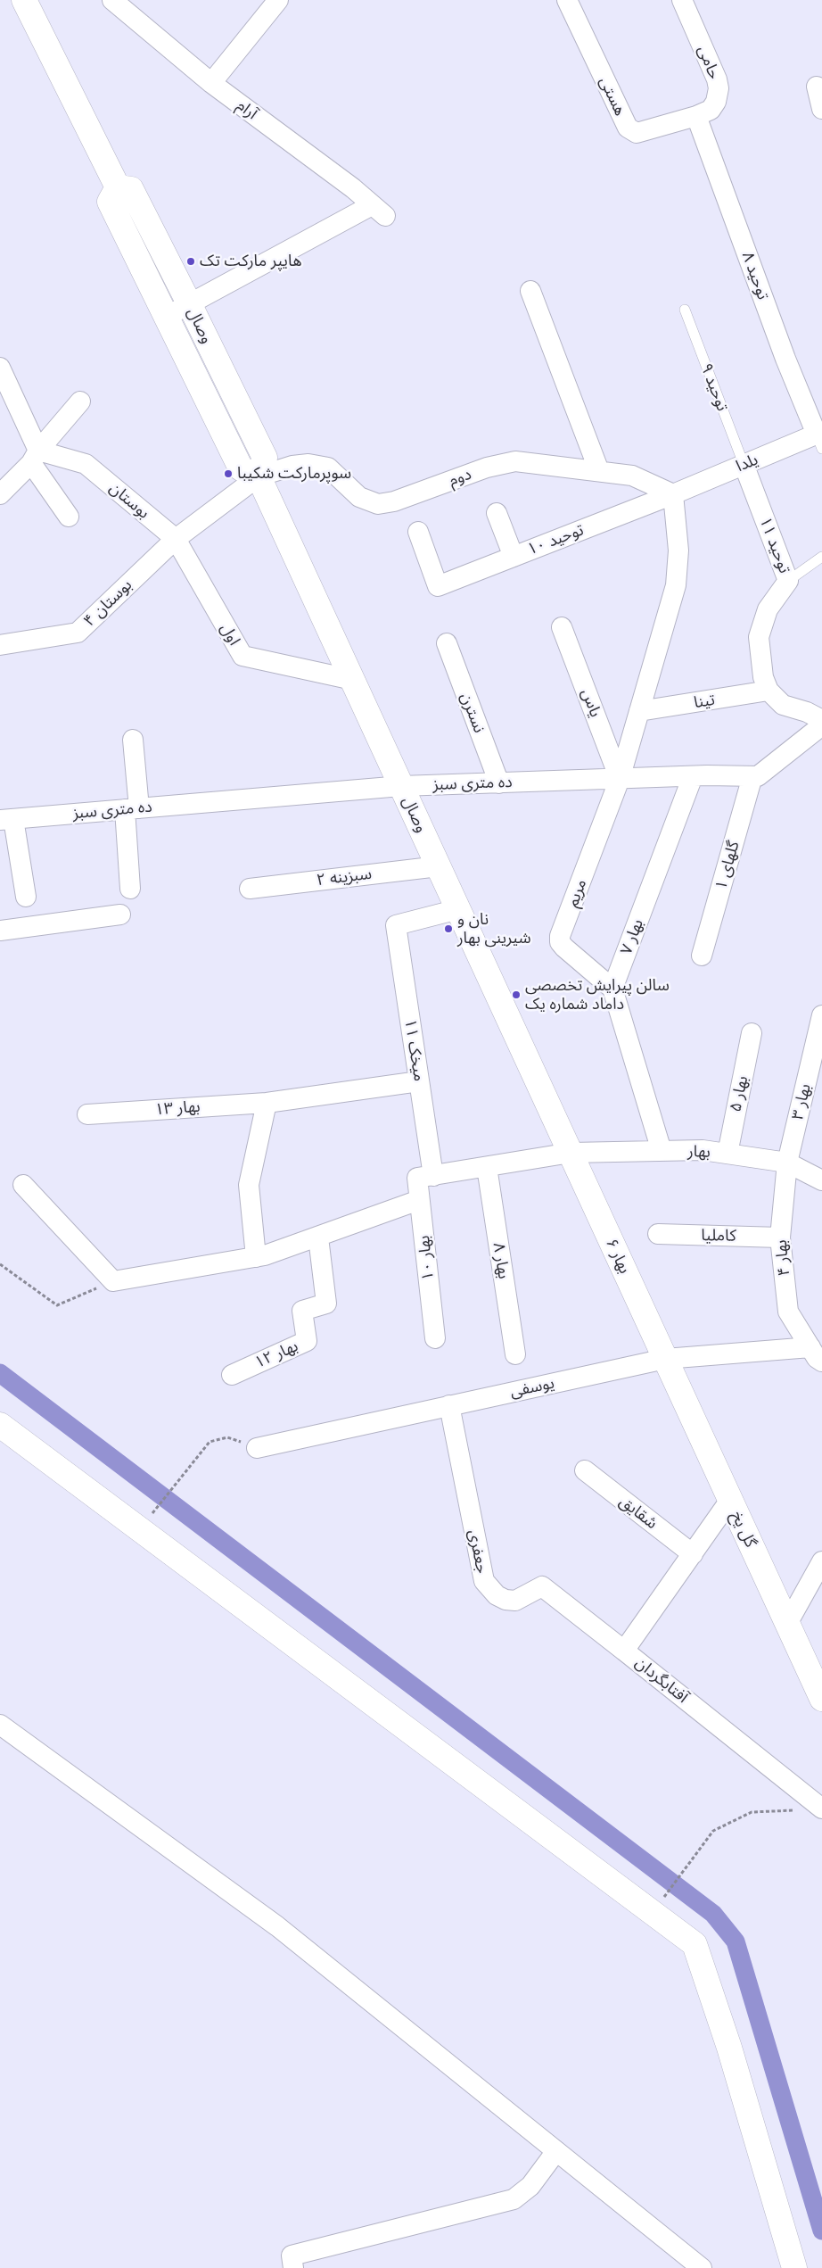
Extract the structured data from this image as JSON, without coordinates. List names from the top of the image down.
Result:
{
  "streets": {
    "main road": ["وصال", "بهار ۶", "گل یخ"],
    "street": [
      "حامی",
      "هستی",
      "آرام",
      "توحید ۸",
      "یلدا",
      "دوم",
      "بوستان",
      "توحید ۱۰",
      "توحید ۱۱",
      "بوستان ۴",
      "اول",
      "تینا",
      "یاس",
      "نسترن",
      "ده متری سبز",
      "گلهای ۱",
      "سبزینه ۲",
      "مریم",
      "بهار ۷",
      "میخک ۱۱",
      "بهار ۵",
      "بهار ۳",
      "بهار ۱۳",
      "بهار",
      "کاملیا",
      "بهار ۱۰",
      "بهار ۴",
      "بهار ۸",
      "بهار ۱۲",
      "یوسفی",
      "شقایق",
      "جعفری",
      "آفتابگردان"
    ],
    "lane": ["توحید ۹"]
  },
  "crossings": [
    ["حامی", "هستی"],
    ["حامی", "توحید ۸"],
    ["هستی", "توحید ۸"],
    ["آرام", "وصال"],
    ["توحید ۸", "یلدا"],
    ["وصال", "دوم"],
    ["وصال", "اول"],
    ["وصال", "ده متری سبز"],
    ["وصال", "سبزینه ۲"],
    ["وصال", "میخک ۱۱"],
    ["وصال", "بهار"],
    ["وصال", "بهار ۶"],
    ["توحید ۹", "یلدا"],
    ["توحید ۹", "توحید ۱۱"],
    ["یلدا", "دوم"],
    ["یلدا", "توحید ۱۰"],
    ["یلدا", "توحید ۱۱"],
    ["یلدا", "مریم"],
    ["دوم", "توحید ۱۰"],
    ["دوم", "مریم"],
    ["بوستان", "بوستان ۴"],
    ["بوستان", "اول"],
    ["توحید ۱۰", "مریم"],
    ["توحید ۱۱", "تینا"],
    ["بوستان ۴", "اول"],
    ["تینا", "مریم"],
    ["یاس", "ده متری سبز"],
    ["یاس", "مریم"],
    ["نسترن", "ده متری سبز"],
    ["ده متری سبز", "گلهای ۱"],
    ["ده متری سبز", "مریم"],
    ["ده متری سبز", "بهار ۷"],
    ["مریم", "بهار ۷"],
    ["میخک ۱۱", "بهار ۱۳"],
    ["میخک ۱۱", "بهار"],
    ["میخک ۱۱", "بهار ۱۰"],
    ["بهار ۵", "بهار"],
    ["بهار ۳", "بهار"],
    ["بهار ۳", "بهار ۴"],
    ["بهار", "بهار ۶"],
    ["بهار", "بهار ۱۰"],
    ["بهار", "بهار ۴"],
    ["بهار", "بهار ۸"],
    ["کاملیا", "بهار ۴"],
    ["بهار ۶", "یوسفی"],
    ["بهار ۶", "گل یخ"],
    ["بهار ۴", "یوسفی"],
    ["یوسفی", "گل یخ"],
    ["یوسفی", "جعفری"],
    ["شقایق", "آفتابگردان"],
    ["گل یخ", "آفتابگردان"],
    ["جعفری", "آفتابگردان"]
  ],
  "places": [
    "هایپر مارکت تک",
    "سوپرمارکت شکیبا",
    "نان و شیرینی بهار",
    "سالن پیرایش تخصصی داماد شماره یک"
  ]
}
